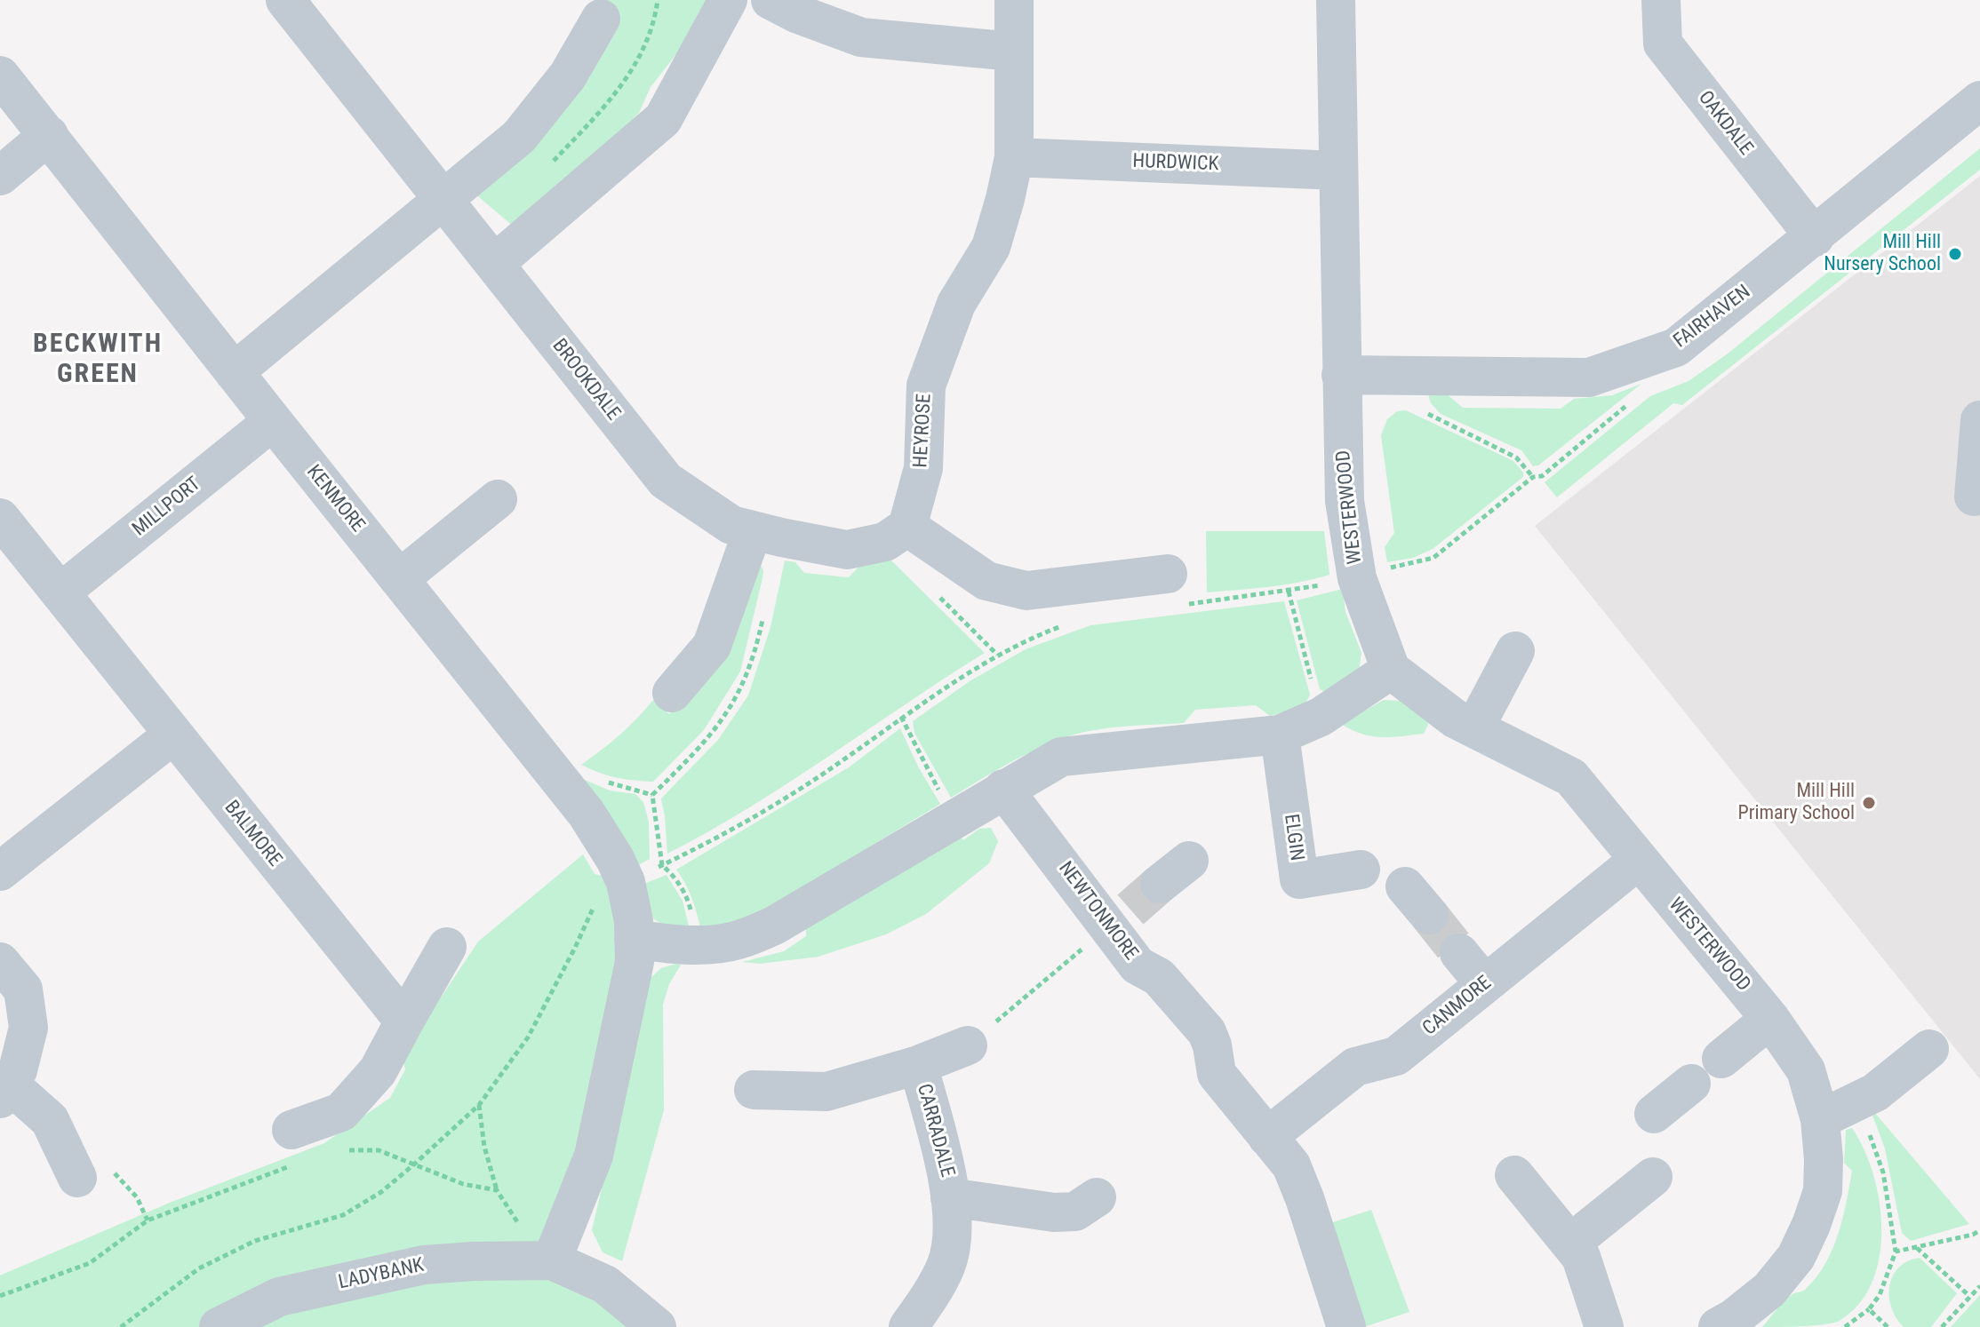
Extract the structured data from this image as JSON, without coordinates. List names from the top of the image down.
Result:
{
  "streets": {
    "street": [
      "OAKDALE",
      "HURDWICK",
      "FAIRHAVEN",
      "BROOKDALE",
      "HEYROSE",
      "KENMORE",
      "MILLPORT",
      "WESTERWOOD",
      "BALMORE",
      "ELGIN",
      "NEWTONMORE",
      "CANMORE",
      "CARRADALE",
      "LADYBANK"
    ]
  },
  "crossings": [
    ["OAKDALE", "FAIRHAVEN"],
    ["HURDWICK", "HEYROSE"],
    ["HURDWICK", "WESTERWOOD"],
    ["FAIRHAVEN", "WESTERWOOD"],
    ["BROOKDALE", "HEYROSE"],
    ["KENMORE", "MILLPORT"],
    ["MILLPORT", "BALMORE"],
    ["WESTERWOOD", "CANMORE"],
    ["NEWTONMORE", "CANMORE"]
  ],
  "districts": ["BECKWITH GREEN"],
  "places": ["Mill Hill Nursery School", "Mill Hill Primary School"]
}
